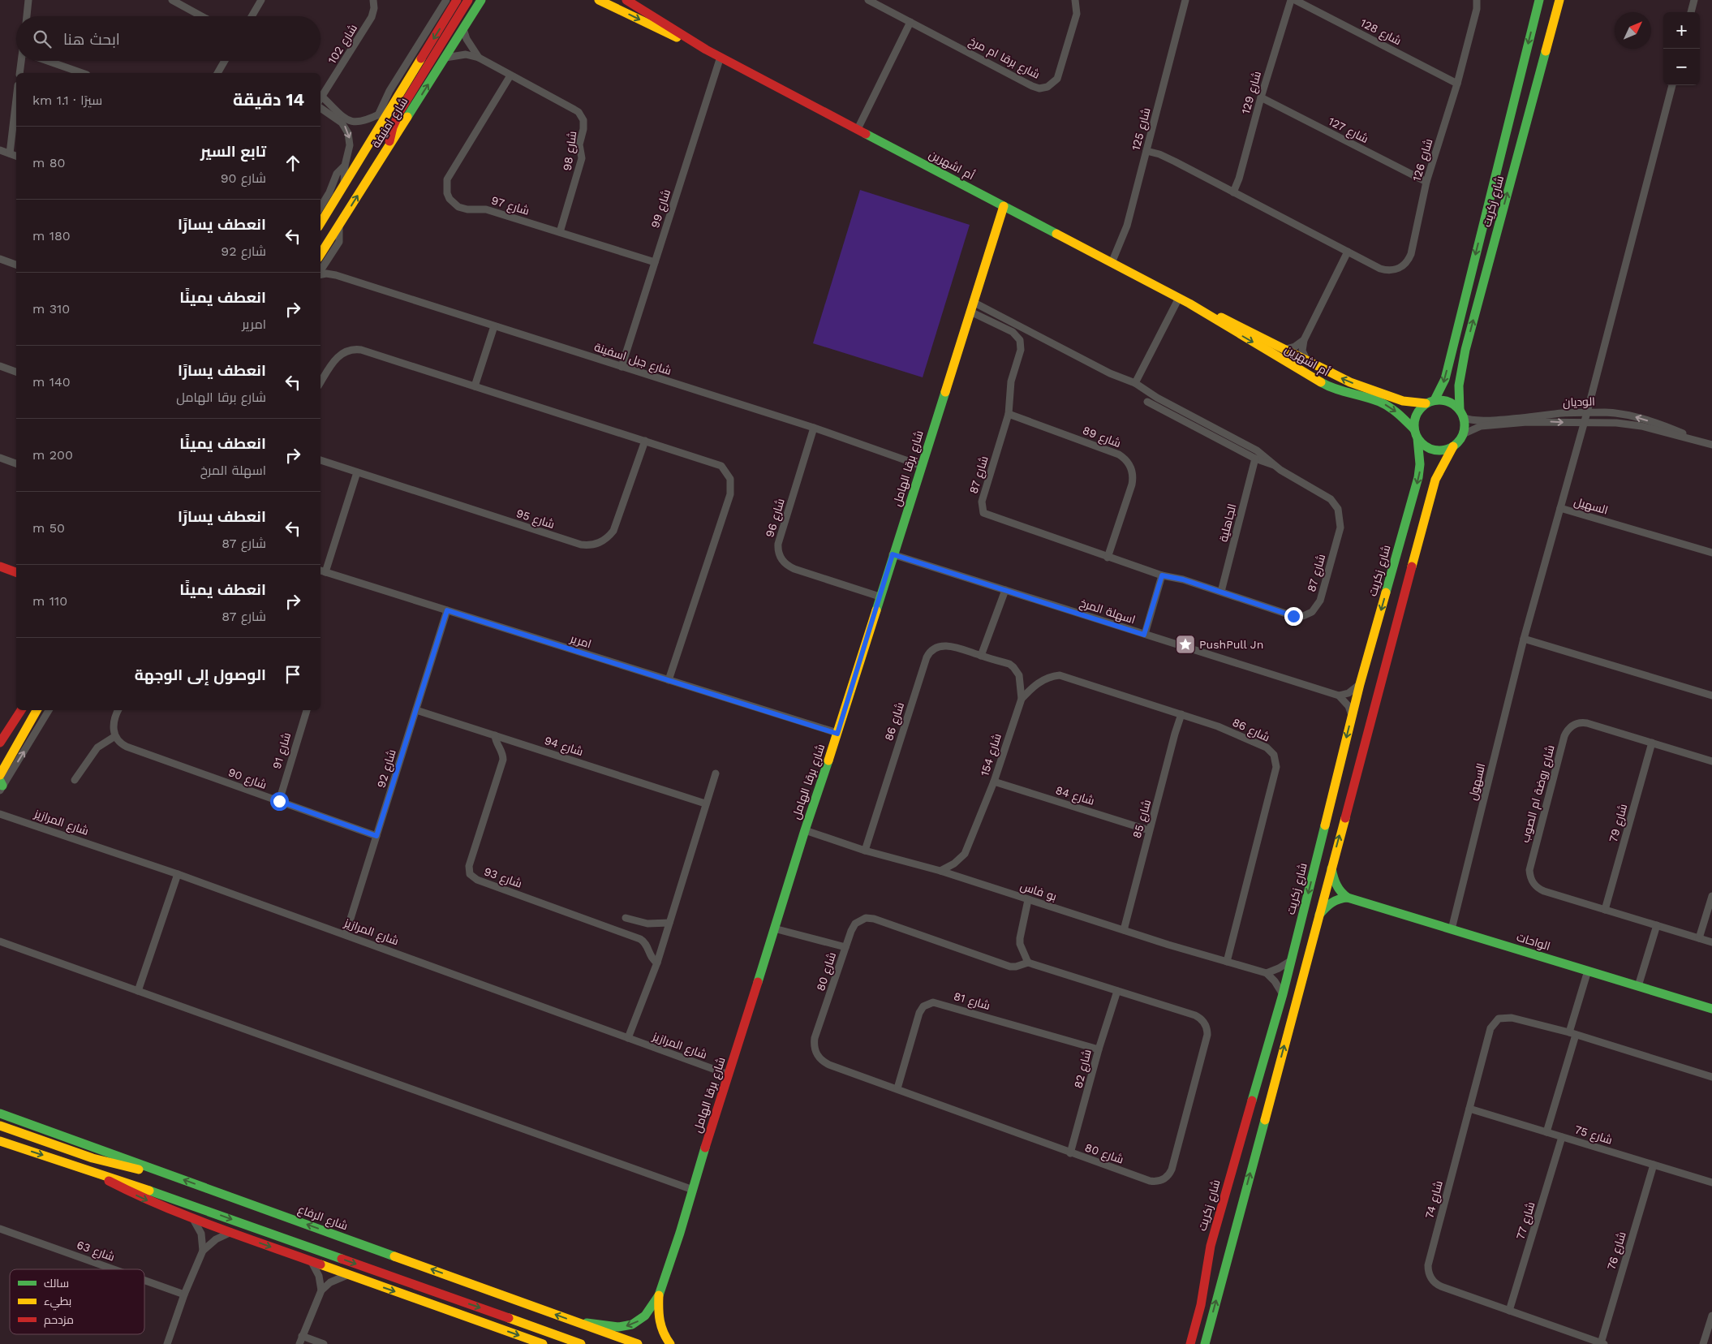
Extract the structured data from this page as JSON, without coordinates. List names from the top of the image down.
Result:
{
  "streets": {
    "street": [
      "شارع 128",
      "شارع 102",
      "شارع برقا ام مرخ",
      "شارع 129",
      "شارع امنيفة",
      "شارع 125",
      "شارع 127",
      "شارع 98",
      "شارع 126",
      "أم اشهرين",
      "شارع زكريت",
      "شارع 97",
      "شارع 99",
      "شارع جبل اسفينة",
      "الوديان",
      "شارع 89",
      "شارع برقا الهامل",
      "شارع 87",
      "السهيل",
      "شارع 96",
      "شارع 95",
      "الجاهلية",
      "اسهلة المرخ",
      "امرير",
      "شارع 86",
      "شارع 94",
      "شارع 91",
      "شارع 154",
      "شارع 92",
      "شارع 90",
      "السهول",
      "شارع روضة ام الصوب",
      "شارع 84",
      "شارع 85",
      "شارع المرازيز",
      "شارع 79",
      "شارع 93",
      "بو فاس",
      "الواحات",
      "شارع 80",
      "شارع 81",
      "شارع 82",
      "شارع 75",
      "شارع 74",
      "شارع الرفاع",
      "شارع 77",
      "شارع 63",
      "شارع 76"
    ]
  },
  "crossings": [
    ["شارع 128", "شارع 126"],
    ["شارع 102", "شارع امنيفة"],
    ["شارع 129", "شارع 127"],
    ["شارع 129", "شارع 126"],
    ["شارع امنيفة", "شارع 98"],
    ["شارع 125", "شارع 126"],
    ["شارع 125", "أم اشهرين"],
    ["شارع 127", "شارع 126"],
    ["شارع 98", "شارع 97"],
    ["أم اشهرين", "شارع زكريت"],
    ["أم اشهرين", "شارع 99"],
    ["أم اشهرين", "الوديان"],
    ["أم اشهرين", "شارع برقا الهامل"],
    ["شارع زكريت", "الوديان"],
    ["شارع 97", "شارع 99"],
    ["شارع 99", "شارع جبل اسفينة"],
    ["شارع جبل اسفينة", "شارع برقا الهامل"],
    ["شارع جبل اسفينة", "شارع 96"],
    ["الوديان", "السهيل"],
    ["شارع 89", "شارع 87"],
    ["شارع برقا الهامل", "شارع 87"],
    ["شارع برقا الهامل", "شارع 96"],
    ["شارع برقا الهامل", "اسهلة المرخ"],
    ["شارع برقا الهامل", "امرير"],
    ["شارع برقا الهامل", "شارع المرازيز"],
    ["شارع برقا الهامل", "بو فاس"],
    ["شارع برقا الهامل", "شارع 80"],
    ["شارع برقا الهامل", "شارع الرفاع"],
    ["شارع 87", "الجاهلية"],
    ["السهيل", "السهول"],
    ["امرير", "شارع 92"],
    ["شارع 86", "شارع 154"],
    ["شارع 86", "شارع 85"],
    ["شارع 86", "بو فاس"],
    ["شارع 94", "شارع 92"],
    ["شارع 94", "شارع 93"],
    ["شارع 91", "شارع 90"],
    ["شارع 154", "شارع 84"],
    ["شارع 154", "بو فاس"],
    ["شارع 92", "شارع 90"],
    ["شارع 92", "شارع المرازيز"],
    ["السهول", "الواحات"],
    ["شارع روضة ام الصوب", "شارع 79"],
    ["شارع 84", "شارع 85"],
    ["شارع 85", "بو فاس"],
    ["شارع 80", "شارع 81"],
    ["شارع 80", "شارع 82"],
    ["شارع 81", "شارع 82"],
    ["شارع 75", "شارع 74"],
    ["شارع 75", "شارع 77"],
    ["شارع 75", "شارع 76"],
    ["شارع 74", "شارع 77"],
    ["شارع 74", "شارع 76"]
  ],
  "places": {
    "place": ["PushPull Jn"]
  },
  "legend": ["سالك", "بطيء", "مزدحم"],
  "north": "top right",
  "page": {
    "map_buttons": ["+", "−"],
    "search": "ابحث هنا",
    "heading": ["14 دقيقة", "سيرًا · 1.1 km"],
    "list": [
      ["تابع السير", "شارع 90", "80 m"],
      ["انعطف يسارًا", "شارع 92", "180 m"],
      ["انعطف يمينًا", "امرير", "310 m"],
      ["انعطف يسارًا", "شارع برقا الهامل", "140 m"],
      ["انعطف يمينًا", "اسهلة المرخ", "200 m"],
      ["انعطف يسارًا", "شارع 87", "50 m"],
      ["انعطف يمينًا", "شارع 87", "110 m"],
      "الوصول إلى الوجهة"
    ]
  }
}
